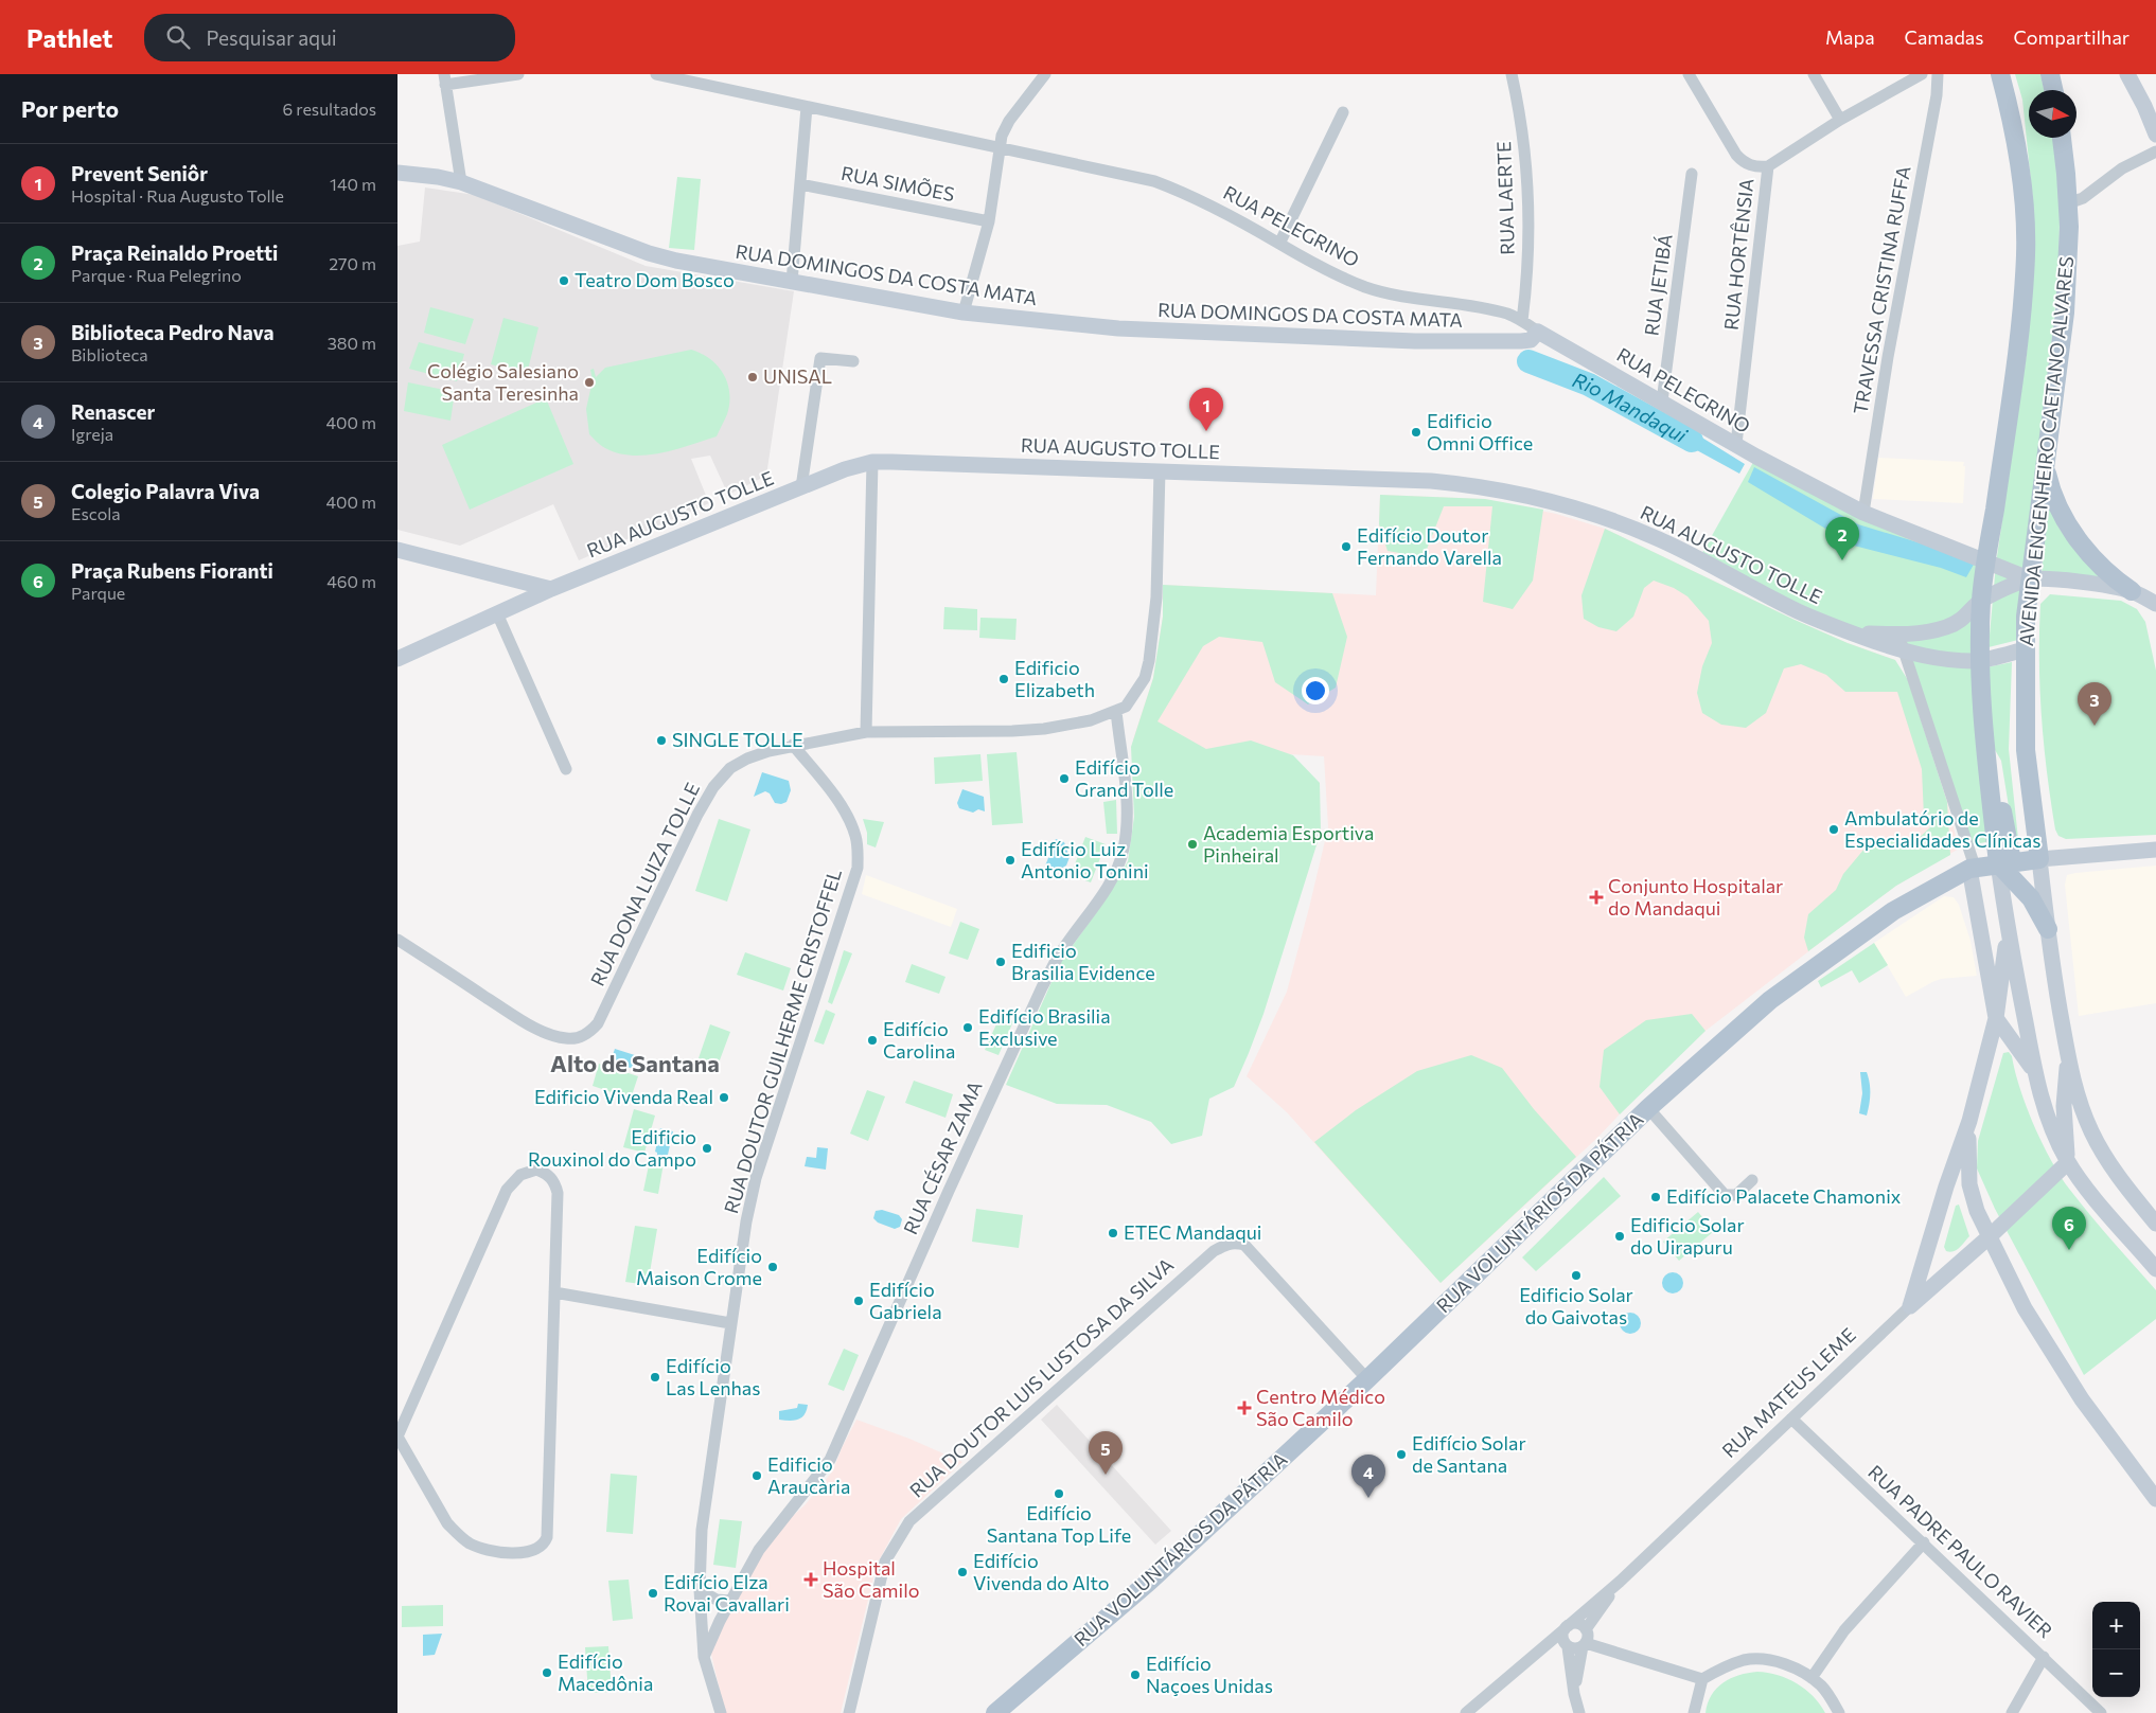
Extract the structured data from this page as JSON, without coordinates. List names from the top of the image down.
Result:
{
  "streets": {
    "main road": ["AVENIDA ENGENHEIRO CAETANO ALVARES", "RUA VOLUNTÁRIOS DA PÁTRIA"],
    "street": [
      "RUA SIMÕES",
      "RUA LAERTE",
      "RUA PELEGRINO",
      "RUA HORTÊNSIA",
      "RUA DOMINGOS DA COSTA MATA",
      "RUA JETIBÁ",
      "TRAVESSA CRISTINA RUFFA",
      "RUA AUGUSTO TOLLE",
      "RUA DONA LUIZA TOLLE",
      "RUA DOUTOR GUILHERME CRISTOFFEL",
      "RUA CÉSAR ZAMA",
      "RUA DOUTOR LUIS LUSTOSA DA SILVA",
      "RUA MATEUS LEME",
      "RUA PADRE PAULO RAVIER"
    ]
  },
  "crossings": [
    ["RUA LAERTE", "RUA PELEGRINO"],
    ["RUA PELEGRINO", "RUA HORTÊNSIA"],
    ["RUA PELEGRINO", "RUA DOMINGOS DA COSTA MATA"],
    ["RUA PELEGRINO", "RUA JETIBÁ"],
    ["RUA PELEGRINO", "TRAVESSA CRISTINA RUFFA"],
    ["RUA PELEGRINO", "AVENIDA ENGENHEIRO CAETANO ALVARES"],
    ["RUA AUGUSTO TOLLE", "AVENIDA ENGENHEIRO CAETANO ALVARES"],
    ["RUA AUGUSTO TOLLE", "RUA DONA LUIZA TOLLE"],
    ["AVENIDA ENGENHEIRO CAETANO ALVARES", "RUA VOLUNTÁRIOS DA PÁTRIA"],
    ["RUA DONA LUIZA TOLLE", "RUA DOUTOR GUILHERME CRISTOFFEL"],
    ["RUA DONA LUIZA TOLLE", "RUA CÉSAR ZAMA"],
    ["RUA DOUTOR GUILHERME CRISTOFFEL", "RUA CÉSAR ZAMA"],
    ["RUA VOLUNTÁRIOS DA PÁTRIA", "RUA DOUTOR LUIS LUSTOSA DA SILVA"],
    ["RUA MATEUS LEME", "RUA PADRE PAULO RAVIER"]
  ],
  "districts": ["Alto de Santana"],
  "water": ["Rio Mandaqui"],
  "places": {
    "other": [
      "Teatro Dom Bosco",
      "UNISAL",
      "Colégio Salesiano Santa Teresinha",
      "Edificio Omni Office",
      "Edifício Doutor Fernando Varella",
      "Edificio Elizabeth",
      "SINGLE TOLLE",
      "Edifício Grand Tolle",
      "Ambulatório de Especialidades Clínicas",
      "Academia Esportiva Pinheiral",
      "Edifício Luiz Antonio Tonini",
      "Edificio Brasilia Evidence",
      "Edifício Brasilia Exclusive",
      "Edifício Carolina",
      "Edificio Vivenda Real",
      "Edificio Rouxinol do Campo",
      "Edifício Palacete Chamonix",
      "ETEC Mandaqui",
      "Edificio Solar do Uirapuru",
      "Edifício Maison Crome",
      "Edificio Solar do Gaivotas",
      "Edifício Gabriela",
      "Edifício Las Lenhas",
      "Edifício Solar de Santana",
      "Edificio Araucària",
      "Edifício Santana Top Life",
      "Edifício Vivenda do Alto",
      "Edifício Elza Rovai Cavallari",
      "Edifício Macedônia",
      "Edifício Naçoes Unidas"
    ],
    "health": ["Conjunto Hospitalar do Mandaqui", "Centro Médico São Camilo", "Hospital São Camilo"]
  },
  "north": "right",
  "page": {
    "header": "Pathlet",
    "search": "Pesquisar aqui",
    "nav": ["Mapa", "Camadas", "Compartilhar"],
    "heading": ["Por perto", "6 resultados"],
    "list": [
      {
        "mark": "1",
        "name": "Prevent Seniôr",
        "note": "Hospital · Rua Augusto Tolle",
        "value": "140 m"
      },
      {
        "mark": "2",
        "name": "Praça Reinaldo Proetti",
        "note": "Parque · Rua Pelegrino",
        "value": "270 m"
      },
      {
        "mark": "3",
        "name": "Biblioteca Pedro Nava",
        "note": "Biblioteca",
        "value": "380 m"
      },
      {
        "mark": "4",
        "name": "Renascer",
        "note": "Igreja",
        "value": "400 m"
      },
      {
        "mark": "5",
        "name": "Colegio Palavra Viva",
        "note": "Escola",
        "value": "400 m"
      },
      {
        "mark": "6",
        "name": "Praça Rubens Fioranti",
        "note": "Parque",
        "value": "460 m"
      }
    ],
    "pins": [
      "1",
      "2",
      "3",
      "6",
      "5",
      "4"
    ],
    "map_buttons": ["+", "−"]
  }
}
